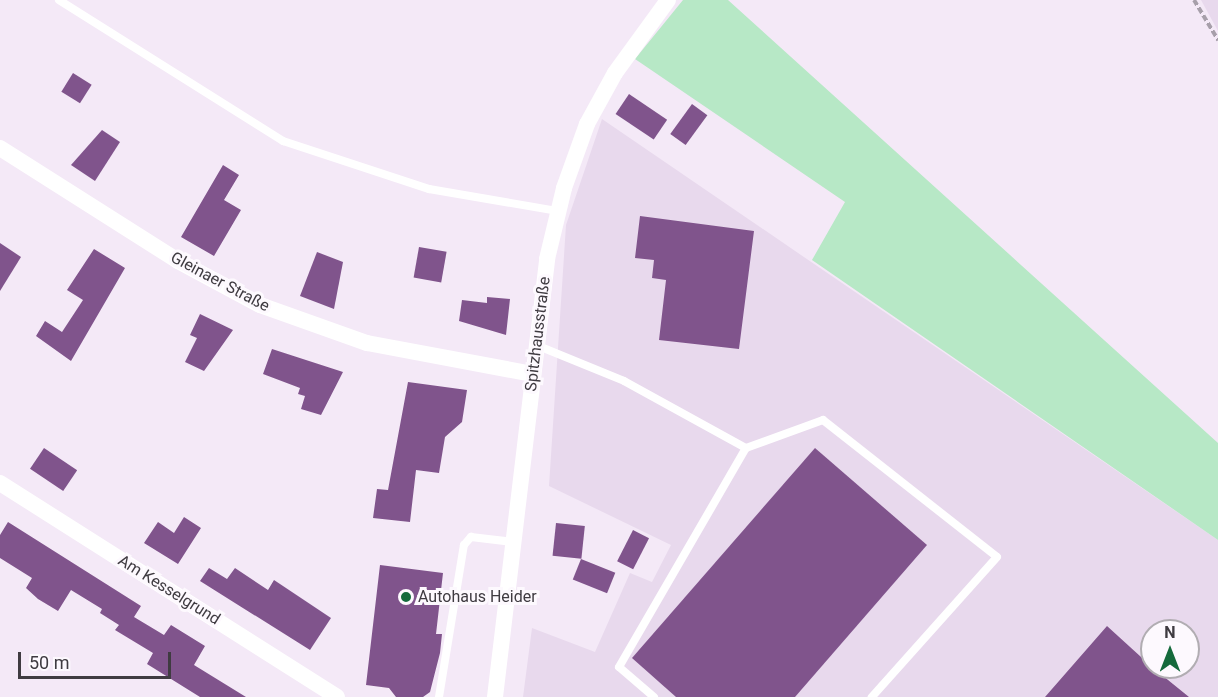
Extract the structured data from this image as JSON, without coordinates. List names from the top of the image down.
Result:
{
  "streets": {
    "street": ["Gleinaer Straße", "Spitzhausstraße", "Am Kesselgrund"]
  },
  "crossings": [
    ["Gleinaer Straße", "Spitzhausstraße"]
  ],
  "places": ["Autohaus Heider"],
  "scale_bar": "50 m",
  "north": "top"
}
